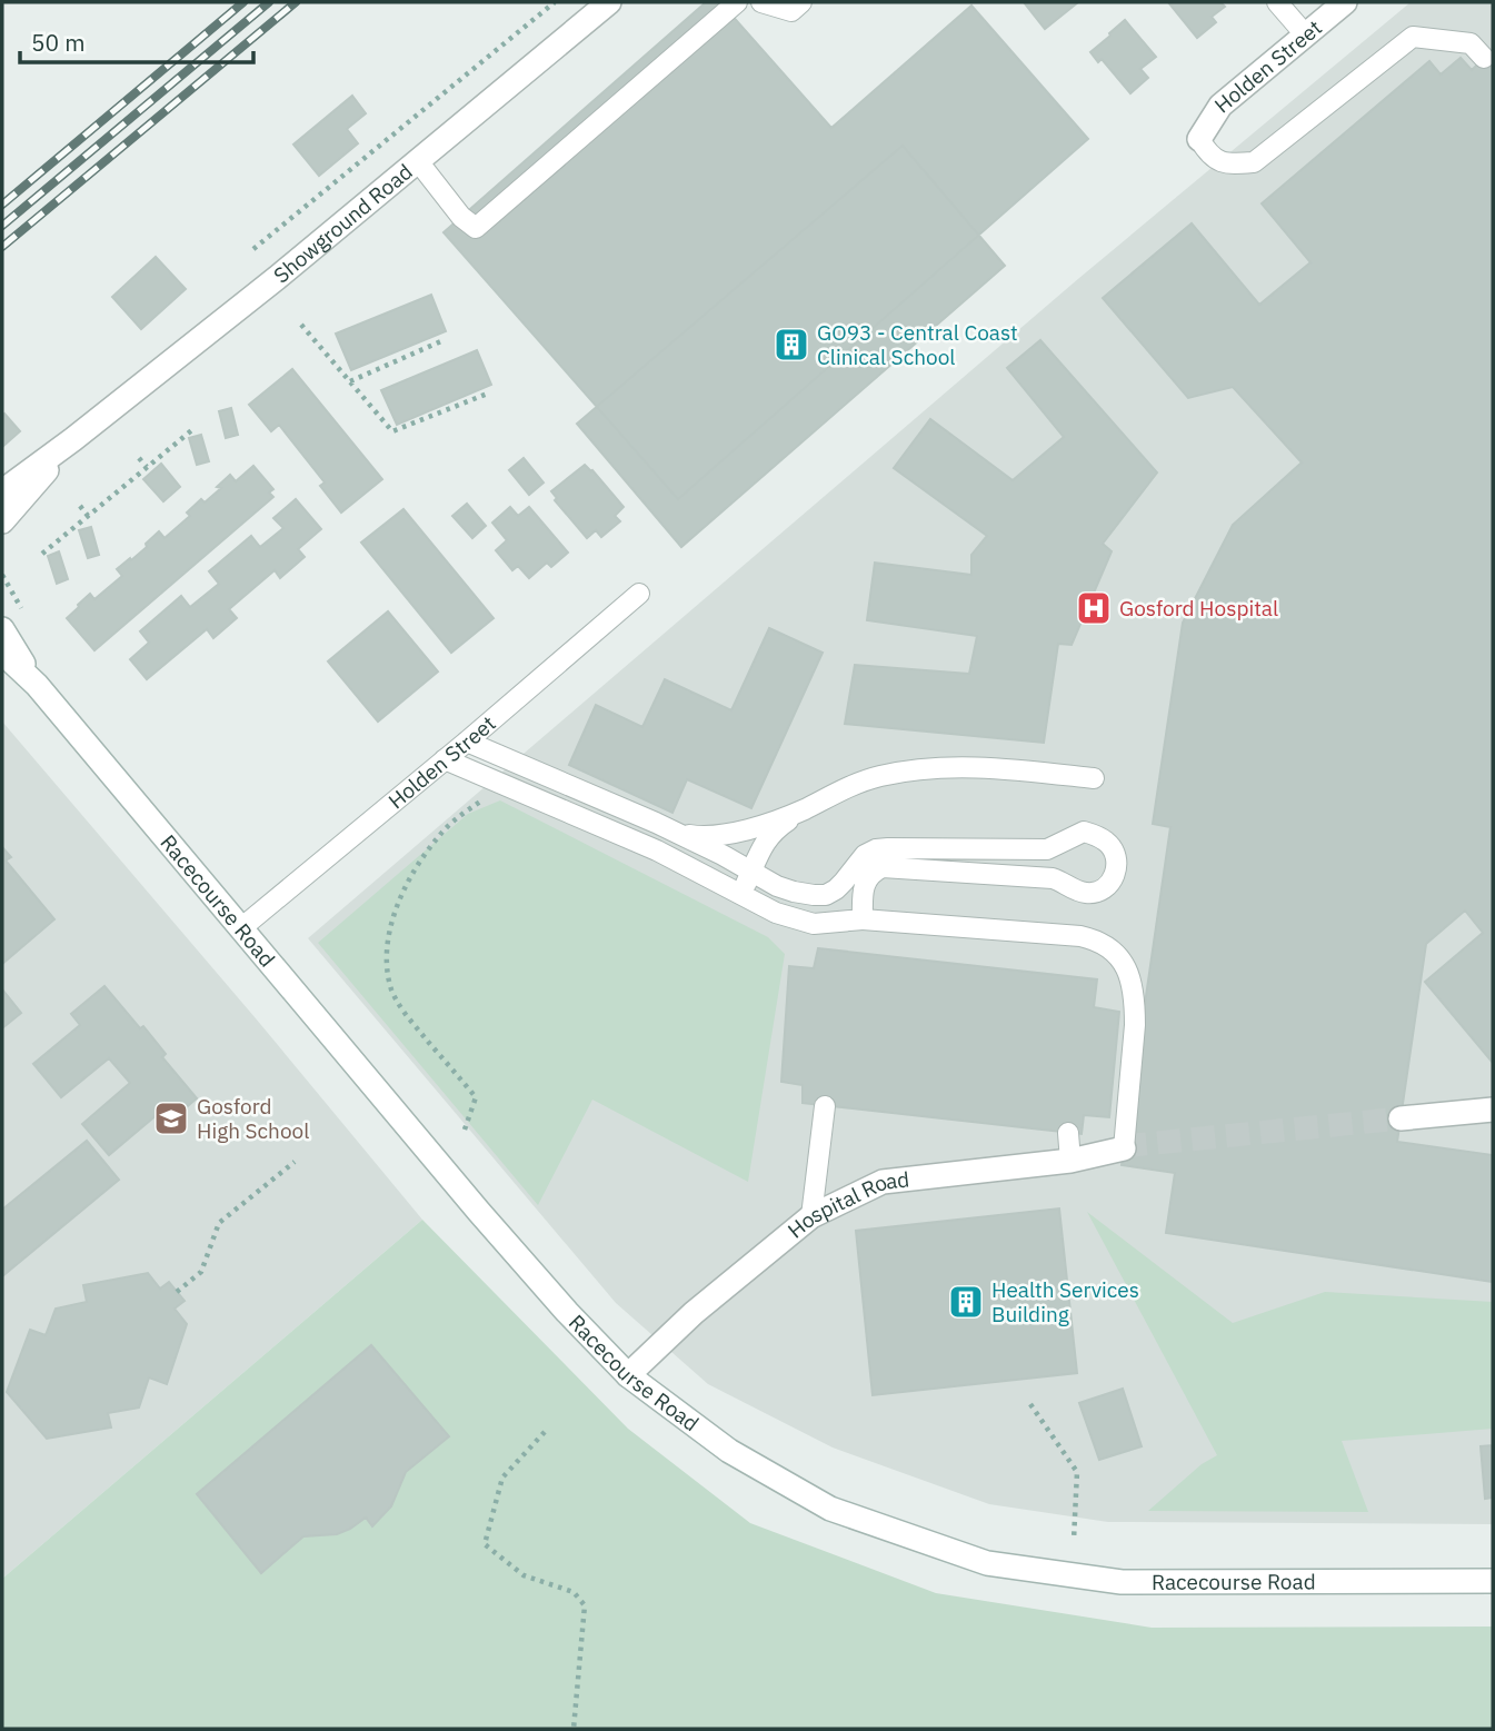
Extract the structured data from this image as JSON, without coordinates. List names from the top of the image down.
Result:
{
  "streets": {
    "main road": [
      "Holden Street",
      "Showground Road",
      "Racecourse Road",
      "Hospital Road"
    ]
  },
  "crossings": [
    ["Holden Street", "Racecourse Road"],
    ["Racecourse Road", "Hospital Road"]
  ],
  "places": {
    "building": ["GO93 - Central Coast Clinical School", "Health Services Building"],
    "hospital": ["Gosford Hospital"],
    "school or university": ["Gosford High School"]
  },
  "scale_bar": "50 m"
}
